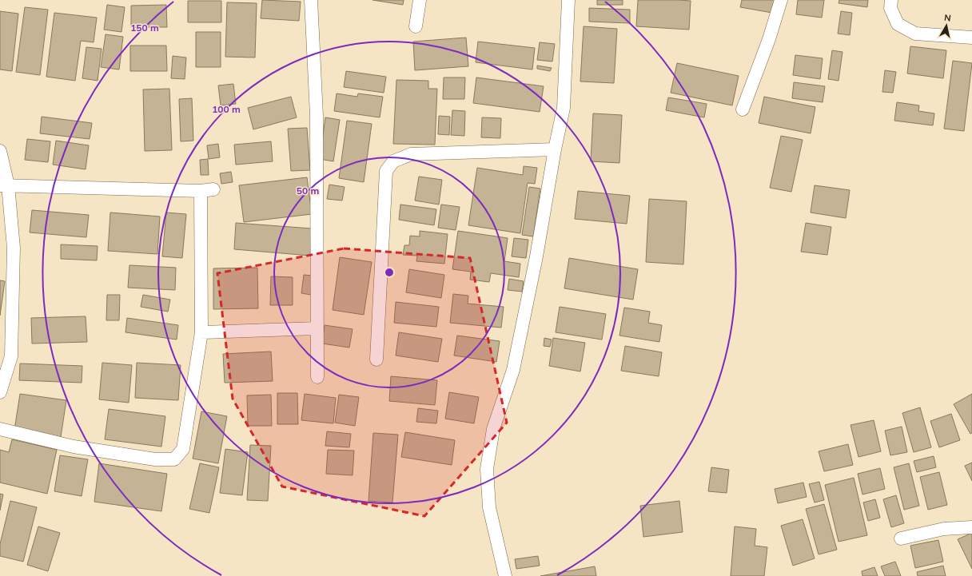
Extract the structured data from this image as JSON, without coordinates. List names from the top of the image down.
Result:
{
  "north": "top",
  "rings": ["150 m", "100 m", "50 m"]
}
